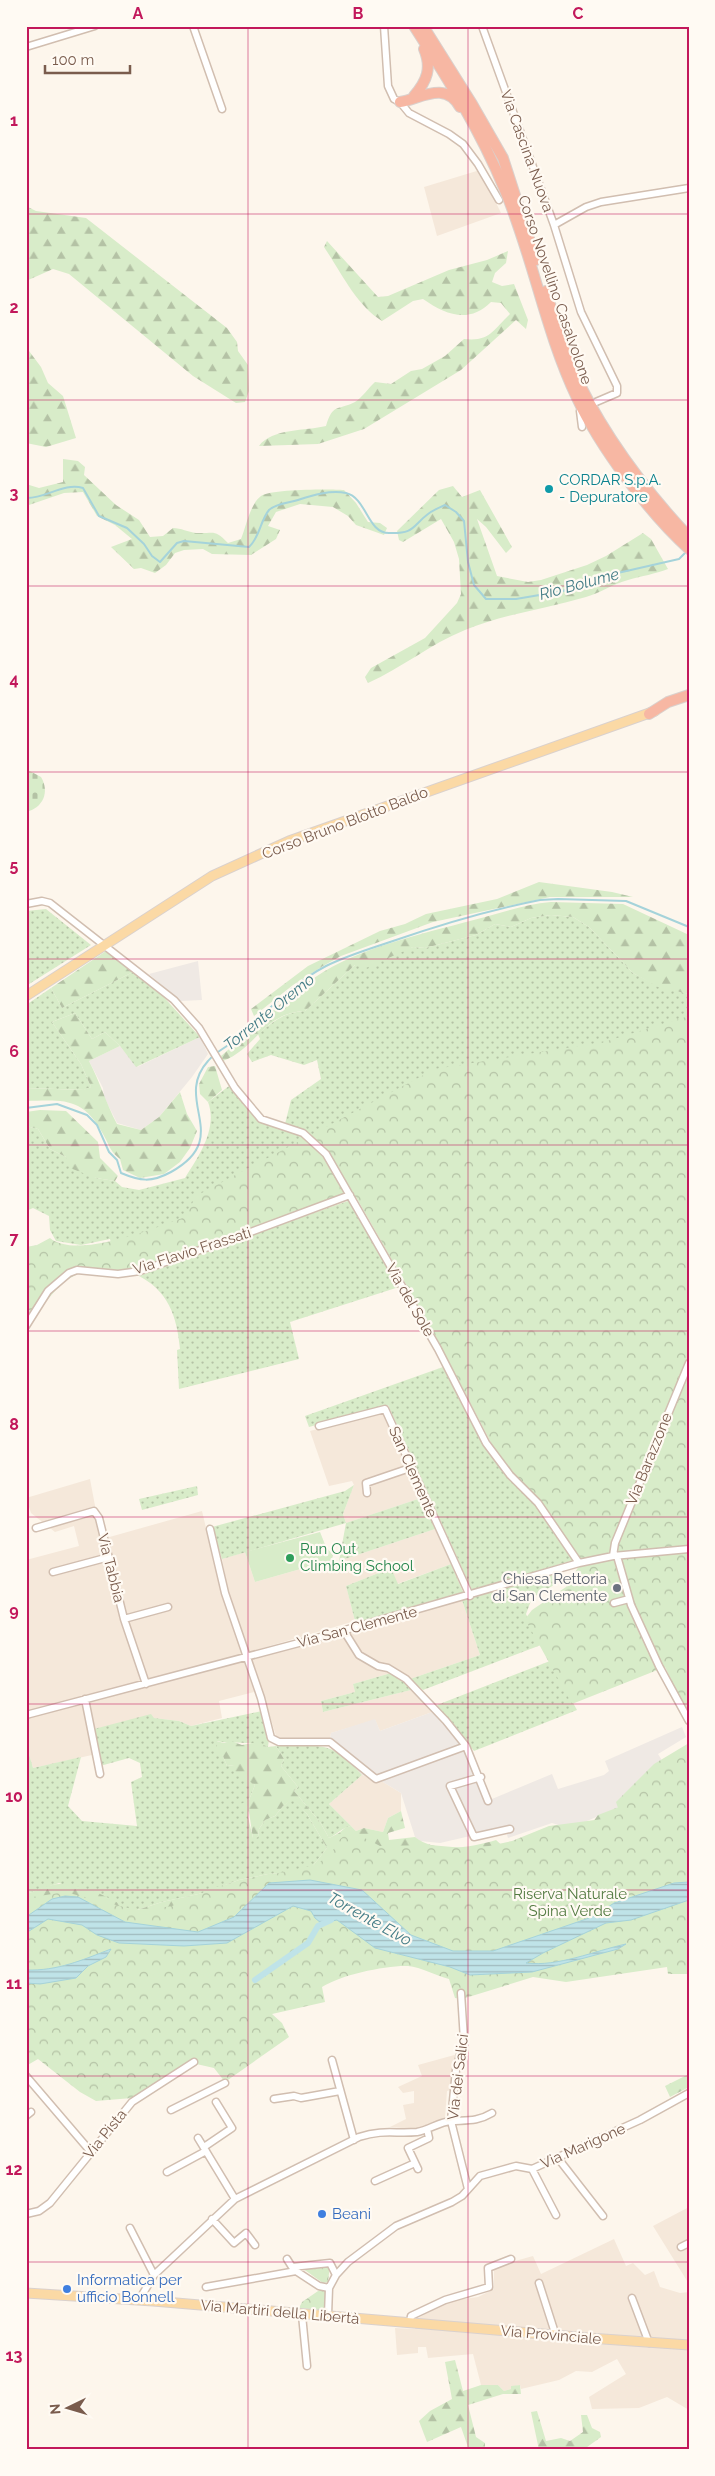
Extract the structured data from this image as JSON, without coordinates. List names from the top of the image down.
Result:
{
  "streets": {
    "highway": ["Corso Novellino Casalvolone"],
    "main road": ["Corso Bruno Blotto Baldo", "Via Martiri della Libertà", "Via Provinciale"],
    "street": [
      "Via Cascina Nuova",
      "Via Flavio Frassati",
      "Via del Sole",
      "Via Barazzone",
      "San Clemente",
      "Via Tabbia",
      "Via San Clemente",
      "Via dei Salici",
      "Via Pista",
      "Via Marigone"
    ]
  },
  "crossings": [
    ["Corso Bruno Blotto Baldo", "Via del Sole"],
    ["Via Flavio Frassati", "Via del Sole"],
    ["Via del Sole", "Via San Clemente"],
    ["Via Barazzone", "Via San Clemente"],
    ["San Clemente", "Via San Clemente"],
    ["Via Tabbia", "Via San Clemente"],
    ["Via dei Salici", "Via Marigone"],
    ["Via Marigone", "Via Martiri della Libertà"],
    ["Via Martiri della Libertà", "Via Provinciale"]
  ],
  "water": ["Rio Bolume", "Torrente Oremo", "Torrente Elvo"],
  "parks": ["Riserva Naturale Spina Verde"],
  "places": [
    "CORDAR S.p.A. - Depuratore",
    "Run Out Climbing School",
    "Chiesa Rettoria di San Clemente",
    "Beani",
    "Informatica per ufficio Bonnell"
  ],
  "scale_bar": "100 m",
  "north": "left",
  "grid": {
    "columns": ["A", "B", "C"],
    "rows": [
      "1",
      "2",
      "3",
      "4",
      "5",
      "6",
      "7",
      "8",
      "9",
      "10",
      "11",
      "12",
      "13"
    ]
  }
}
